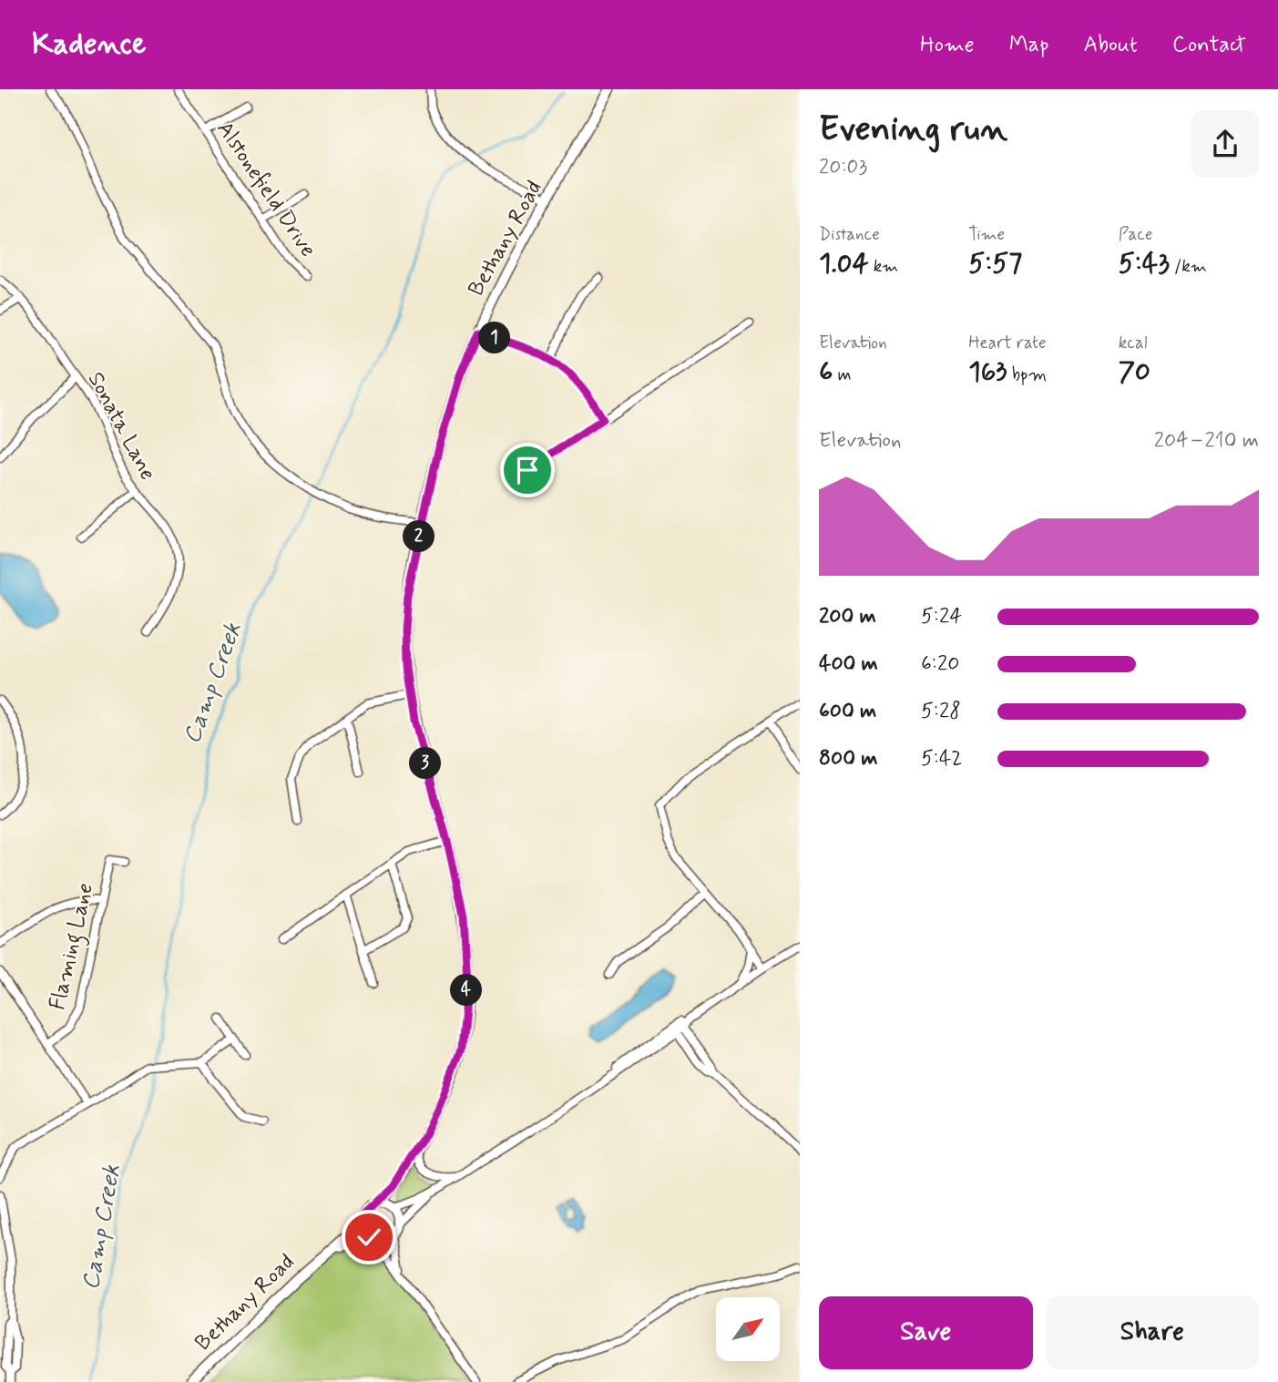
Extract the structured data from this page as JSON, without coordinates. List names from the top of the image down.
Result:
{
  "streets": {
    "street": [
      "Alstonefield Drive",
      "Bethany Road",
      "Sonata Lane",
      "Flaming Lane"
    ]
  },
  "water": ["Camp Creek"],
  "north": "top right",
  "page": {
    "header": "Kadence",
    "nav": [
      "Home",
      "Map",
      "About",
      "Contact"
    ],
    "heading": ["Evening run", "20:03"],
    "stats": [
      ["Distance", "1.04 km"],
      ["Time", "5:57"],
      ["Pace", "5:43 /km"],
      ["Elevation", "6 m"],
      ["Heart rate", "163 bpm"],
      ["kcal", "70"]
    ],
    "pins": [
      "1",
      "2",
      "3",
      "4"
    ],
    "chart": ["Elevation", "204–210 m"],
    "list": [
      {
        "name": "200 m",
        "note": "5:24"
      },
      {
        "name": "400 m",
        "note": "6:20"
      },
      {
        "name": "600 m",
        "note": "5:28"
      },
      {
        "name": "800 m",
        "note": "5:42"
      }
    ],
    "buttons": ["Save", "Share"]
  }
}
